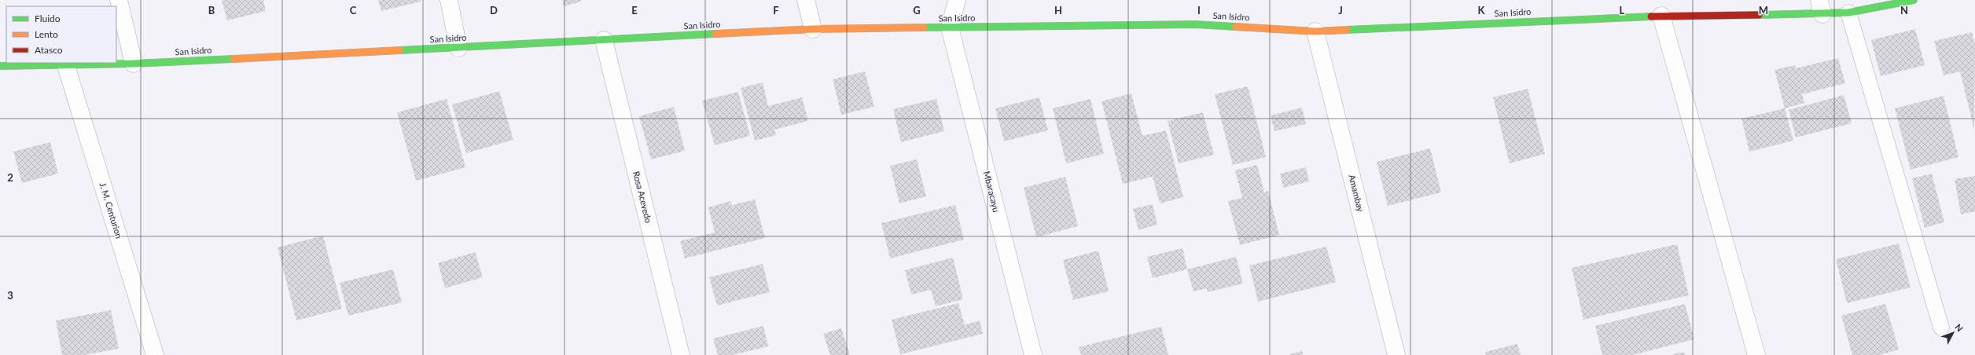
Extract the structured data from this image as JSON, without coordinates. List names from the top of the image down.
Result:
{
  "streets": {
    "street": [
      "San Isidro",
      "Mbaracayu",
      "Amambay",
      "Rosa Acevedo",
      "J. M. Centurion"
    ]
  },
  "crossings": [
    ["San Isidro", "Mbaracayu"],
    ["San Isidro", "Amambay"],
    ["San Isidro", "Rosa Acevedo"],
    ["San Isidro", "J. M. Centurion"]
  ],
  "legend": ["Fluido", "Lento", "Atasco"],
  "north": "top right",
  "grid": {
    "columns": [
      "B",
      "C",
      "D",
      "E",
      "F",
      "G",
      "H",
      "I",
      "J",
      "K",
      "L",
      "M",
      "N"
    ],
    "rows": ["2", "3"]
  }
}
